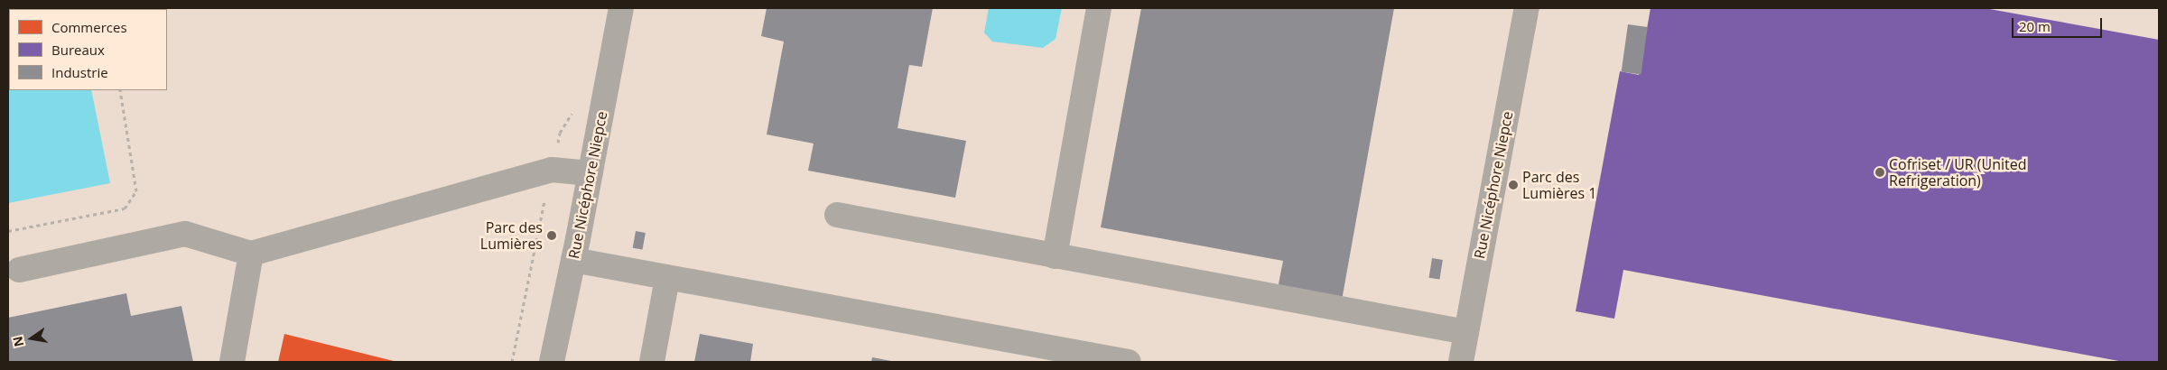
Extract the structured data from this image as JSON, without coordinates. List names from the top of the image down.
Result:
{
  "streets": {
    "street": ["Rue Nicéphore Niepce"]
  },
  "places": ["Cofriset / UR (United Refrigeration)", "Parc des Lumières 1", "Parc des Lumières"],
  "legend": ["Commerces", "Bureaux", "Industrie"],
  "scale_bar": "20 m",
  "north": "left"
}
